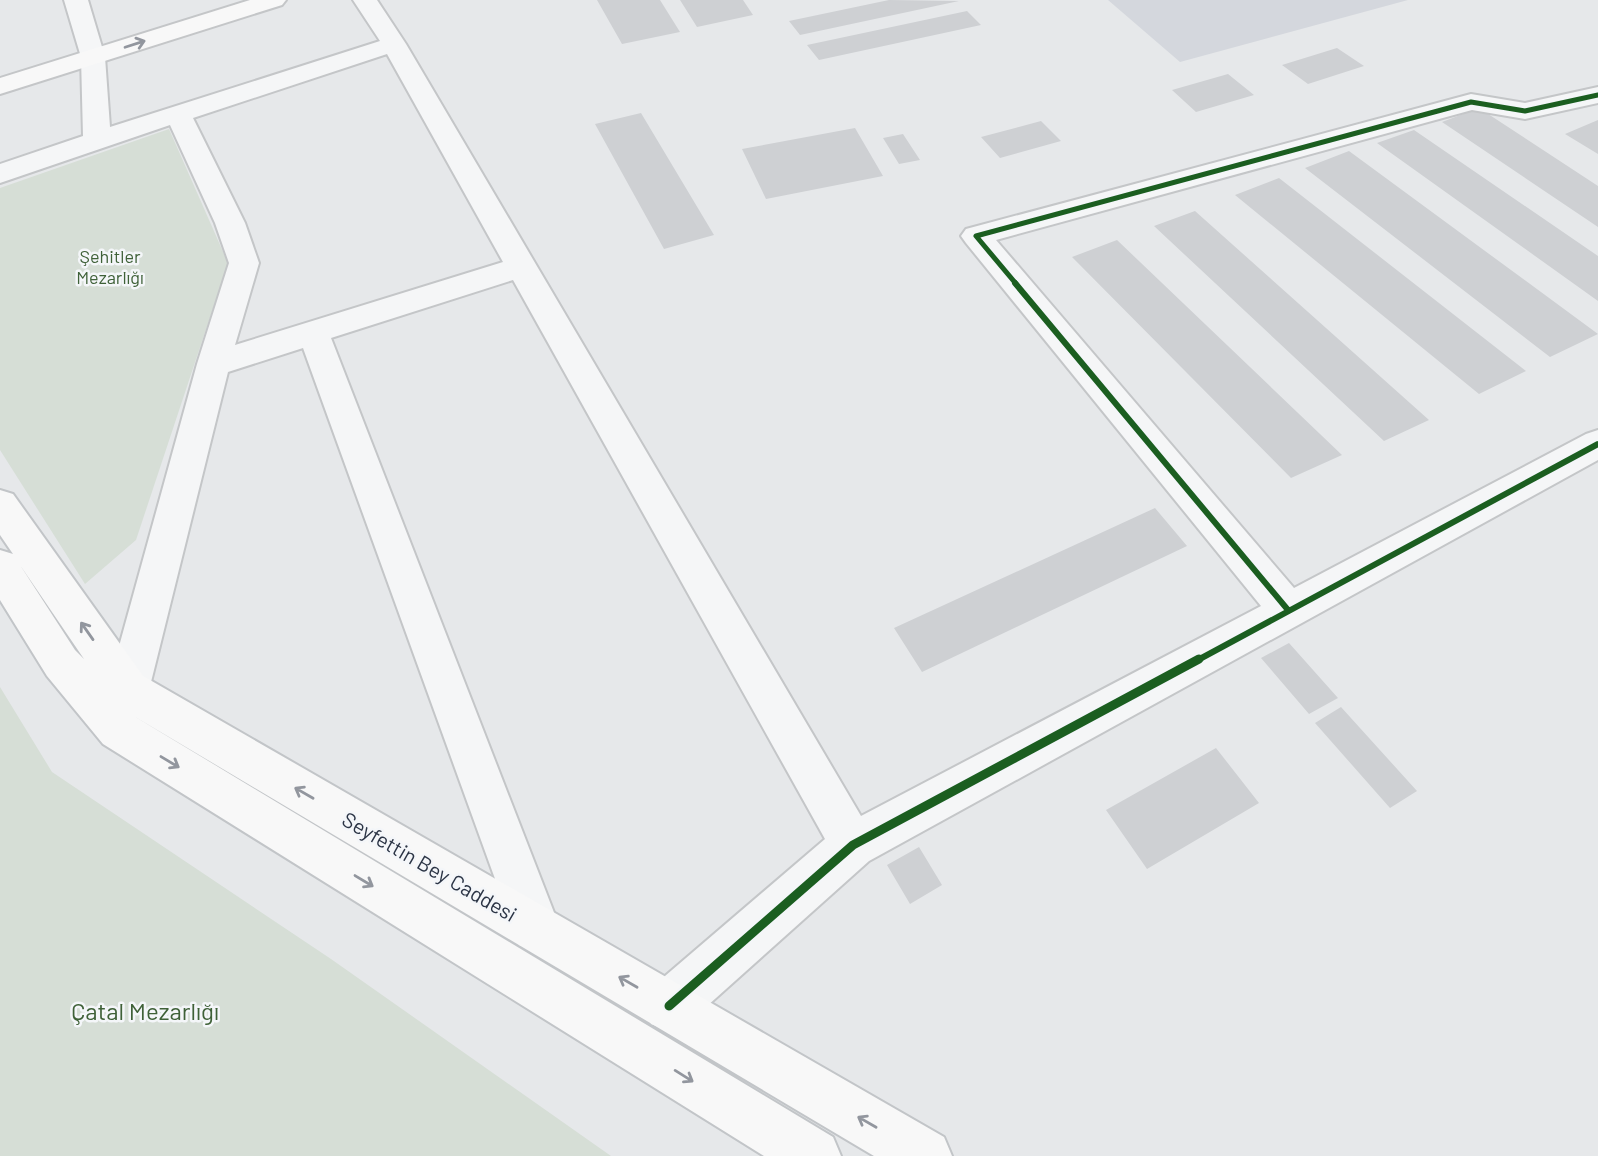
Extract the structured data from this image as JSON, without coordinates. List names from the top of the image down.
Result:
{
  "streets": {
    "main road": ["Seyfettin Bey Caddesi"]
  },
  "parks": ["Şehitler Mezarlığı", "Çatal Mezarlığı"]
}
